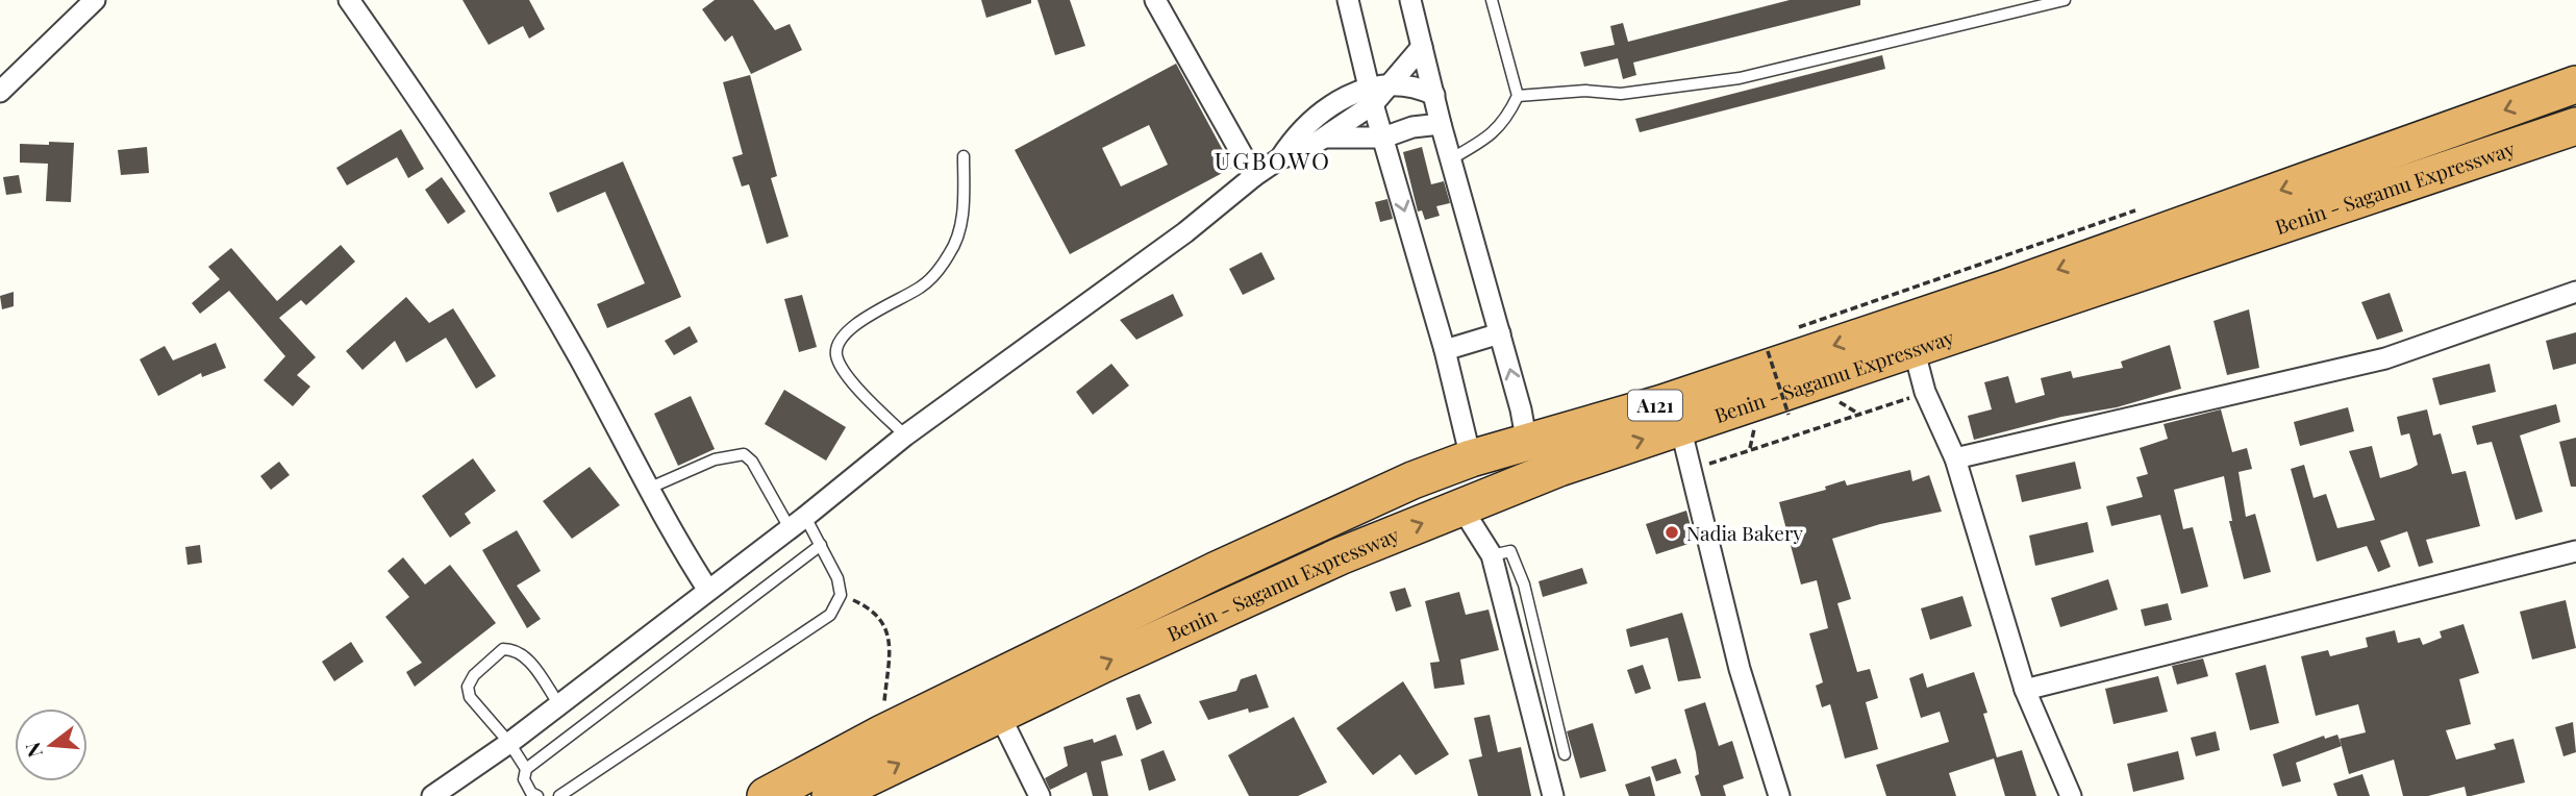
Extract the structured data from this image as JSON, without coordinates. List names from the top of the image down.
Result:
{
  "streets": {
    "highway": ["Benin - Sagamu Expressway", "A121"]
  },
  "districts": ["UGBOWO"],
  "places": ["Nadia Bakery"],
  "north": "left"
}
